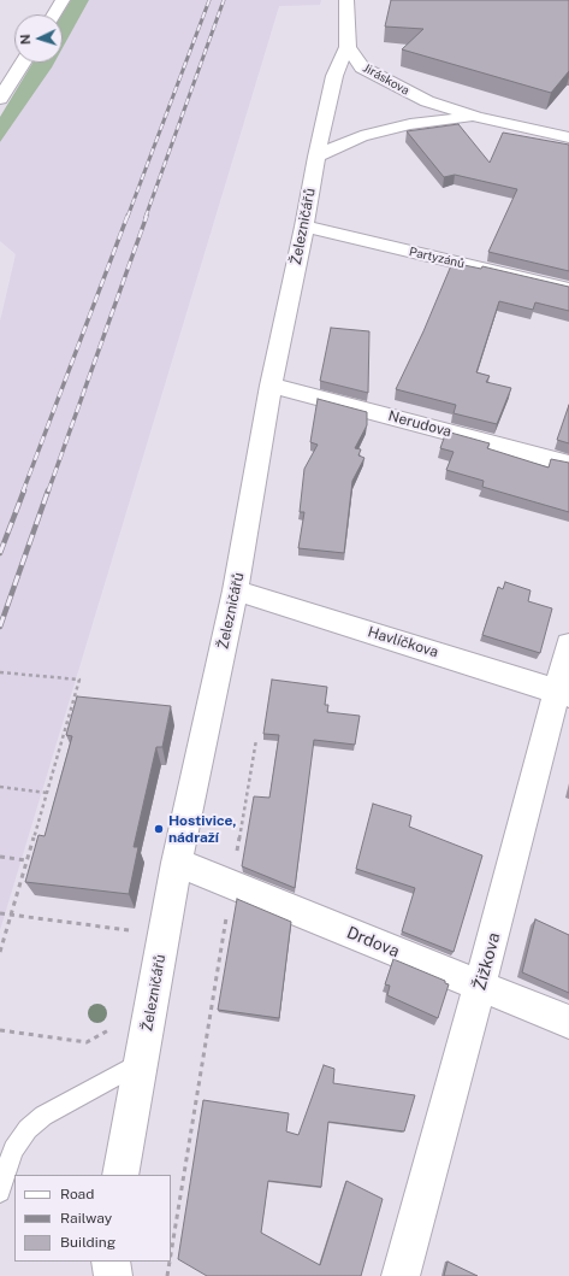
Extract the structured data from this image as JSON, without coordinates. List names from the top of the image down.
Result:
{
  "streets": {
    "street": [
      "Jiráskova",
      "Železničářů",
      "Partyzánů",
      "Nerudova",
      "Havlíčkova",
      "Drdova",
      "Žižkova"
    ]
  },
  "crossings": [
    ["Jiráskova", "Železničářů"],
    ["Železničářů", "Partyzánů"],
    ["Železničářů", "Nerudova"],
    ["Železničářů", "Havlíčkova"],
    ["Železničářů", "Drdova"],
    ["Havlíčkova", "Žižkova"],
    ["Drdova", "Žižkova"]
  ],
  "places": ["Hostivice, nádraží"],
  "legend": ["Road", "Railway", "Building"],
  "north": "left"
}
